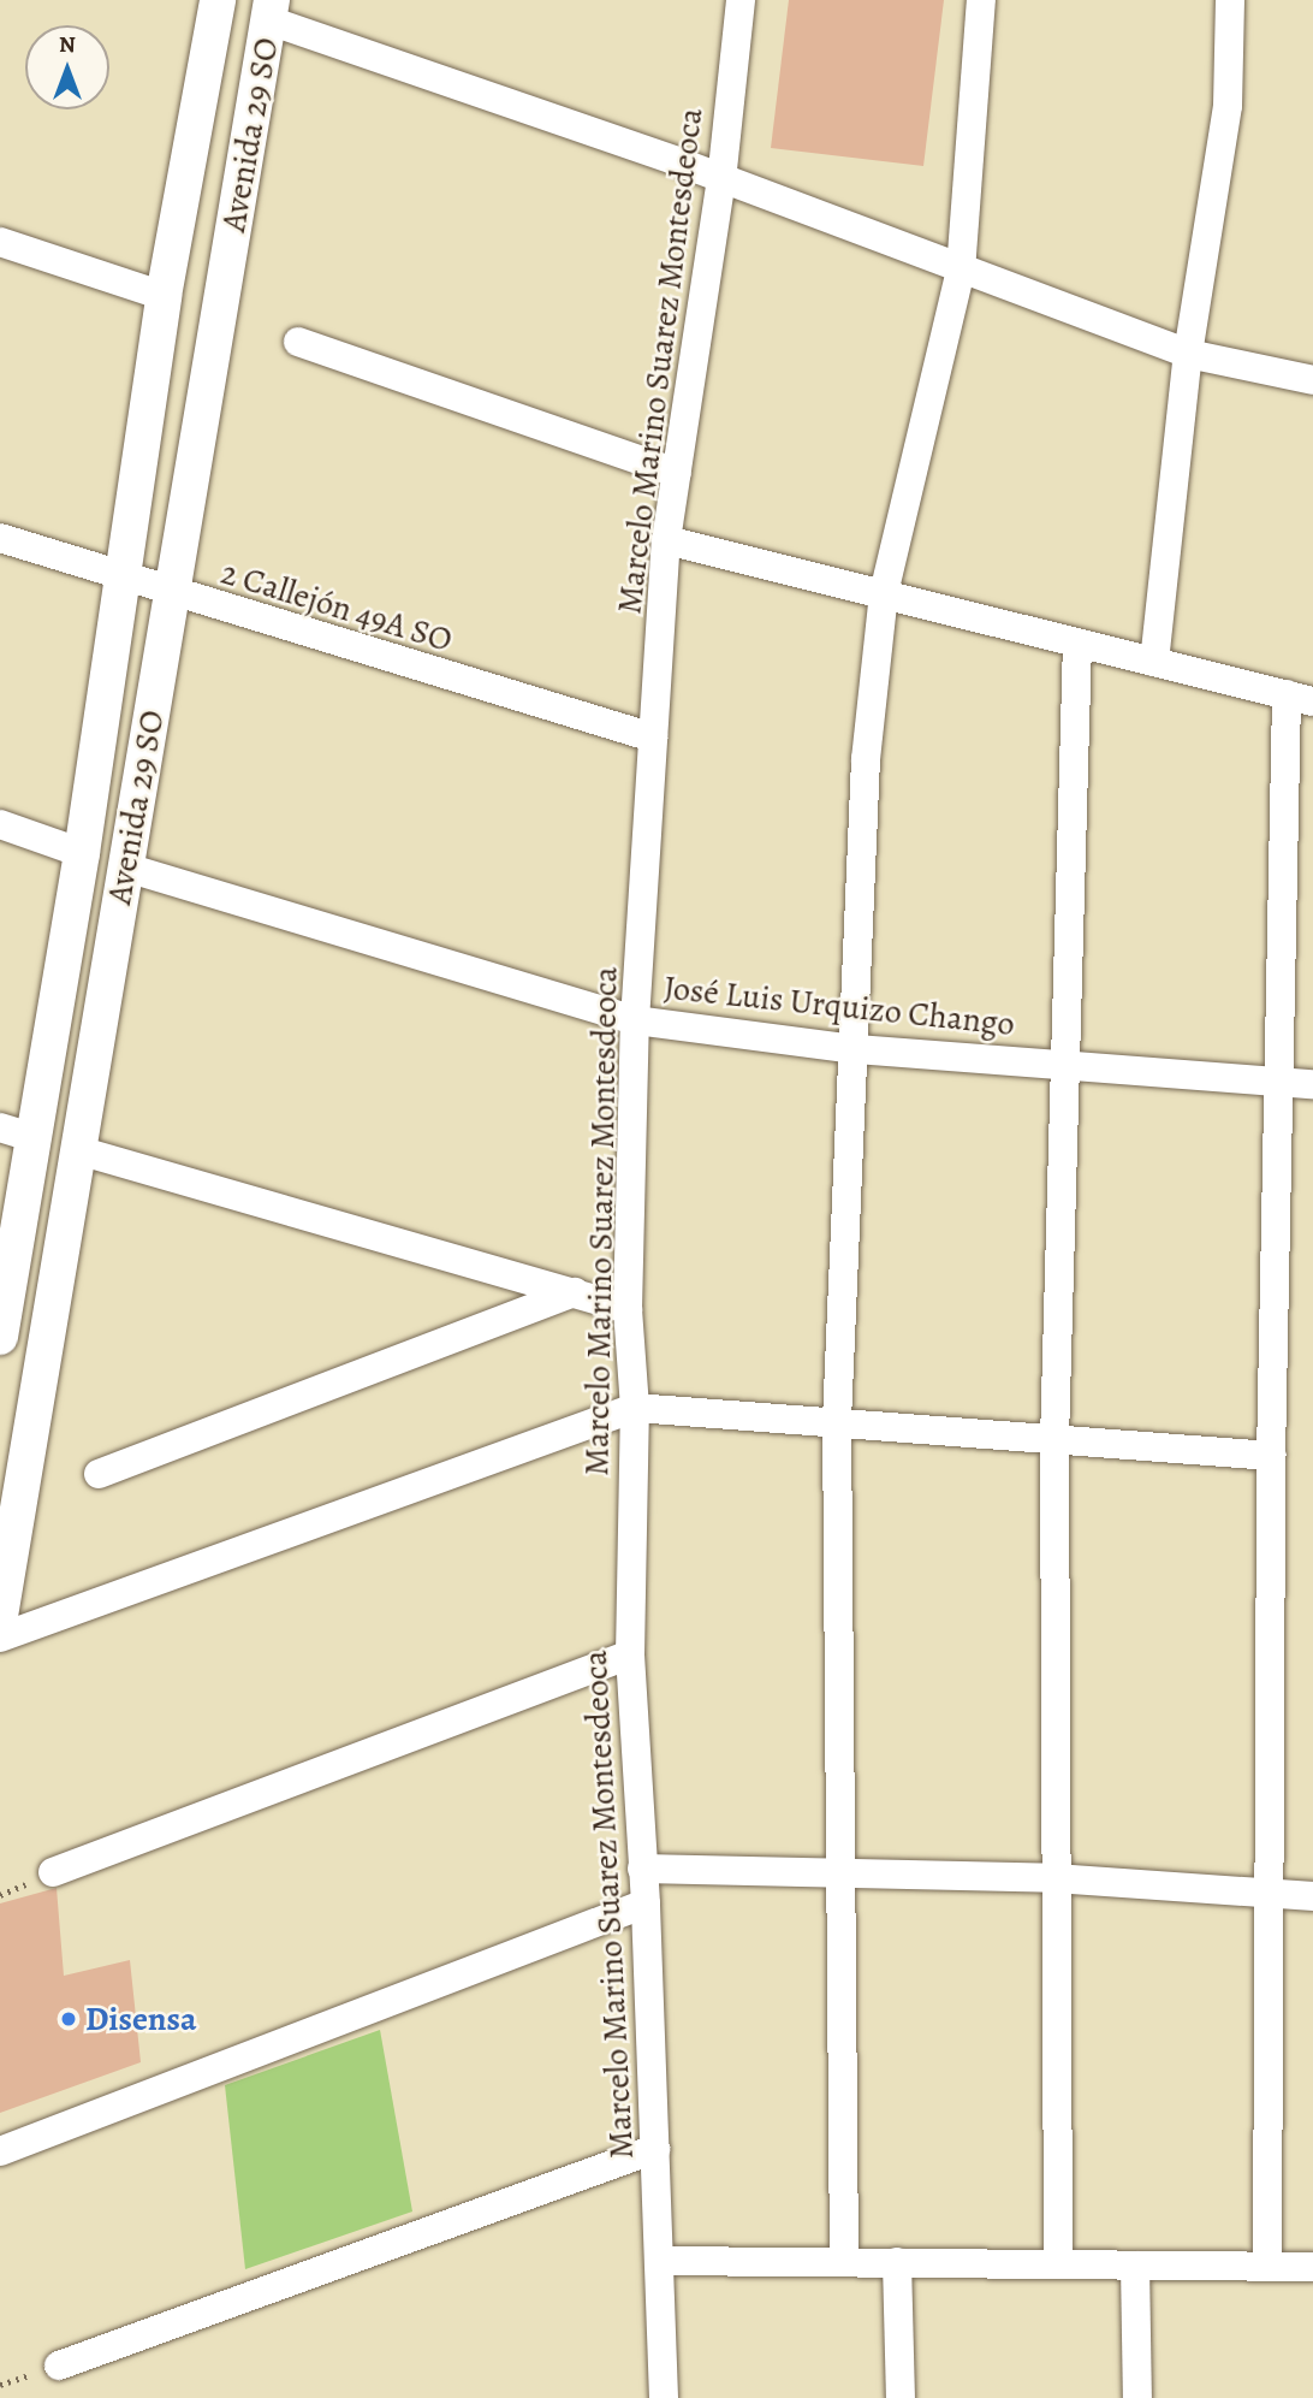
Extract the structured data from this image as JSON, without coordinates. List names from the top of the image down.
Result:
{
  "streets": {
    "street": [
      "Avenida 29 SO",
      "Marcelo Marino Suarez Montesdeoca",
      "2 Callejón 49A SO",
      "José Luis Urquizo Chango"
    ]
  },
  "crossings": [
    ["Avenida 29 SO", "2 Callejón 49A SO"],
    ["Avenida 29 SO", "José Luis Urquizo Chango"],
    ["Marcelo Marino Suarez Montesdeoca", "2 Callejón 49A SO"],
    ["Marcelo Marino Suarez Montesdeoca", "José Luis Urquizo Chango"]
  ],
  "places": ["Disensa"],
  "north": "top"
}
